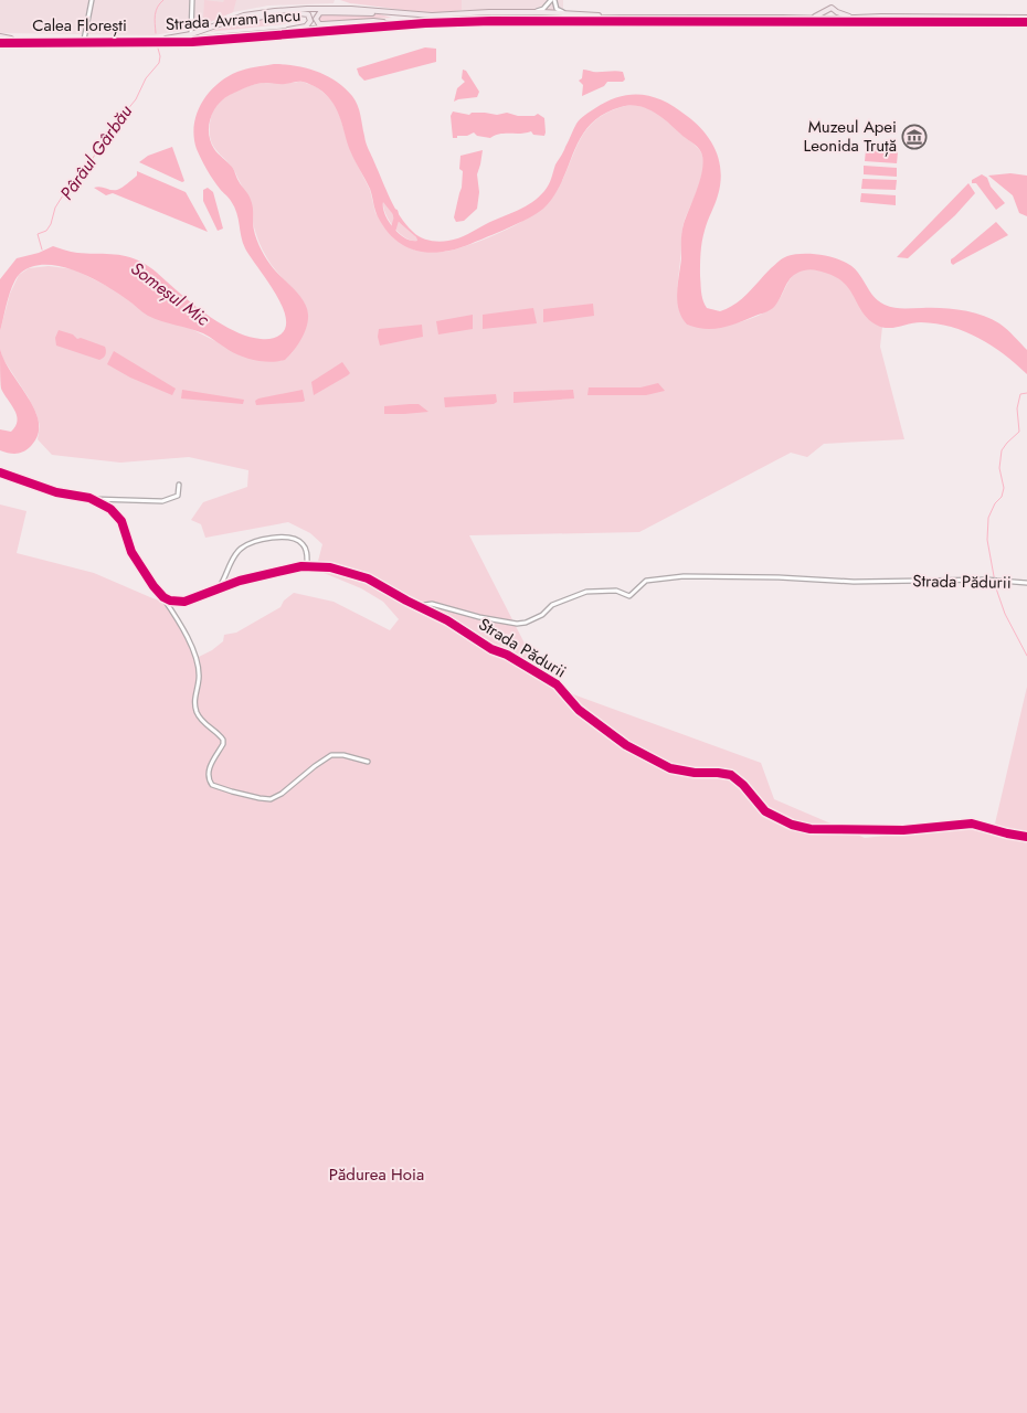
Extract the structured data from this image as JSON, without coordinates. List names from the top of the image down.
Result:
{
  "streets": {
    "main road": ["Strada Avram Iancu", "Calea Florești"],
    "street": ["Strada Pădurii"]
  },
  "crossings": [
    ["Strada Avram Iancu", "Calea Florești"]
  ],
  "water": ["Pârâul Gârbău", "Someșul Mic"],
  "parks": ["Pădurea Hoia"],
  "places": {
    "museum": ["Muzeul Apei Leonida Truță"]
  }
}
